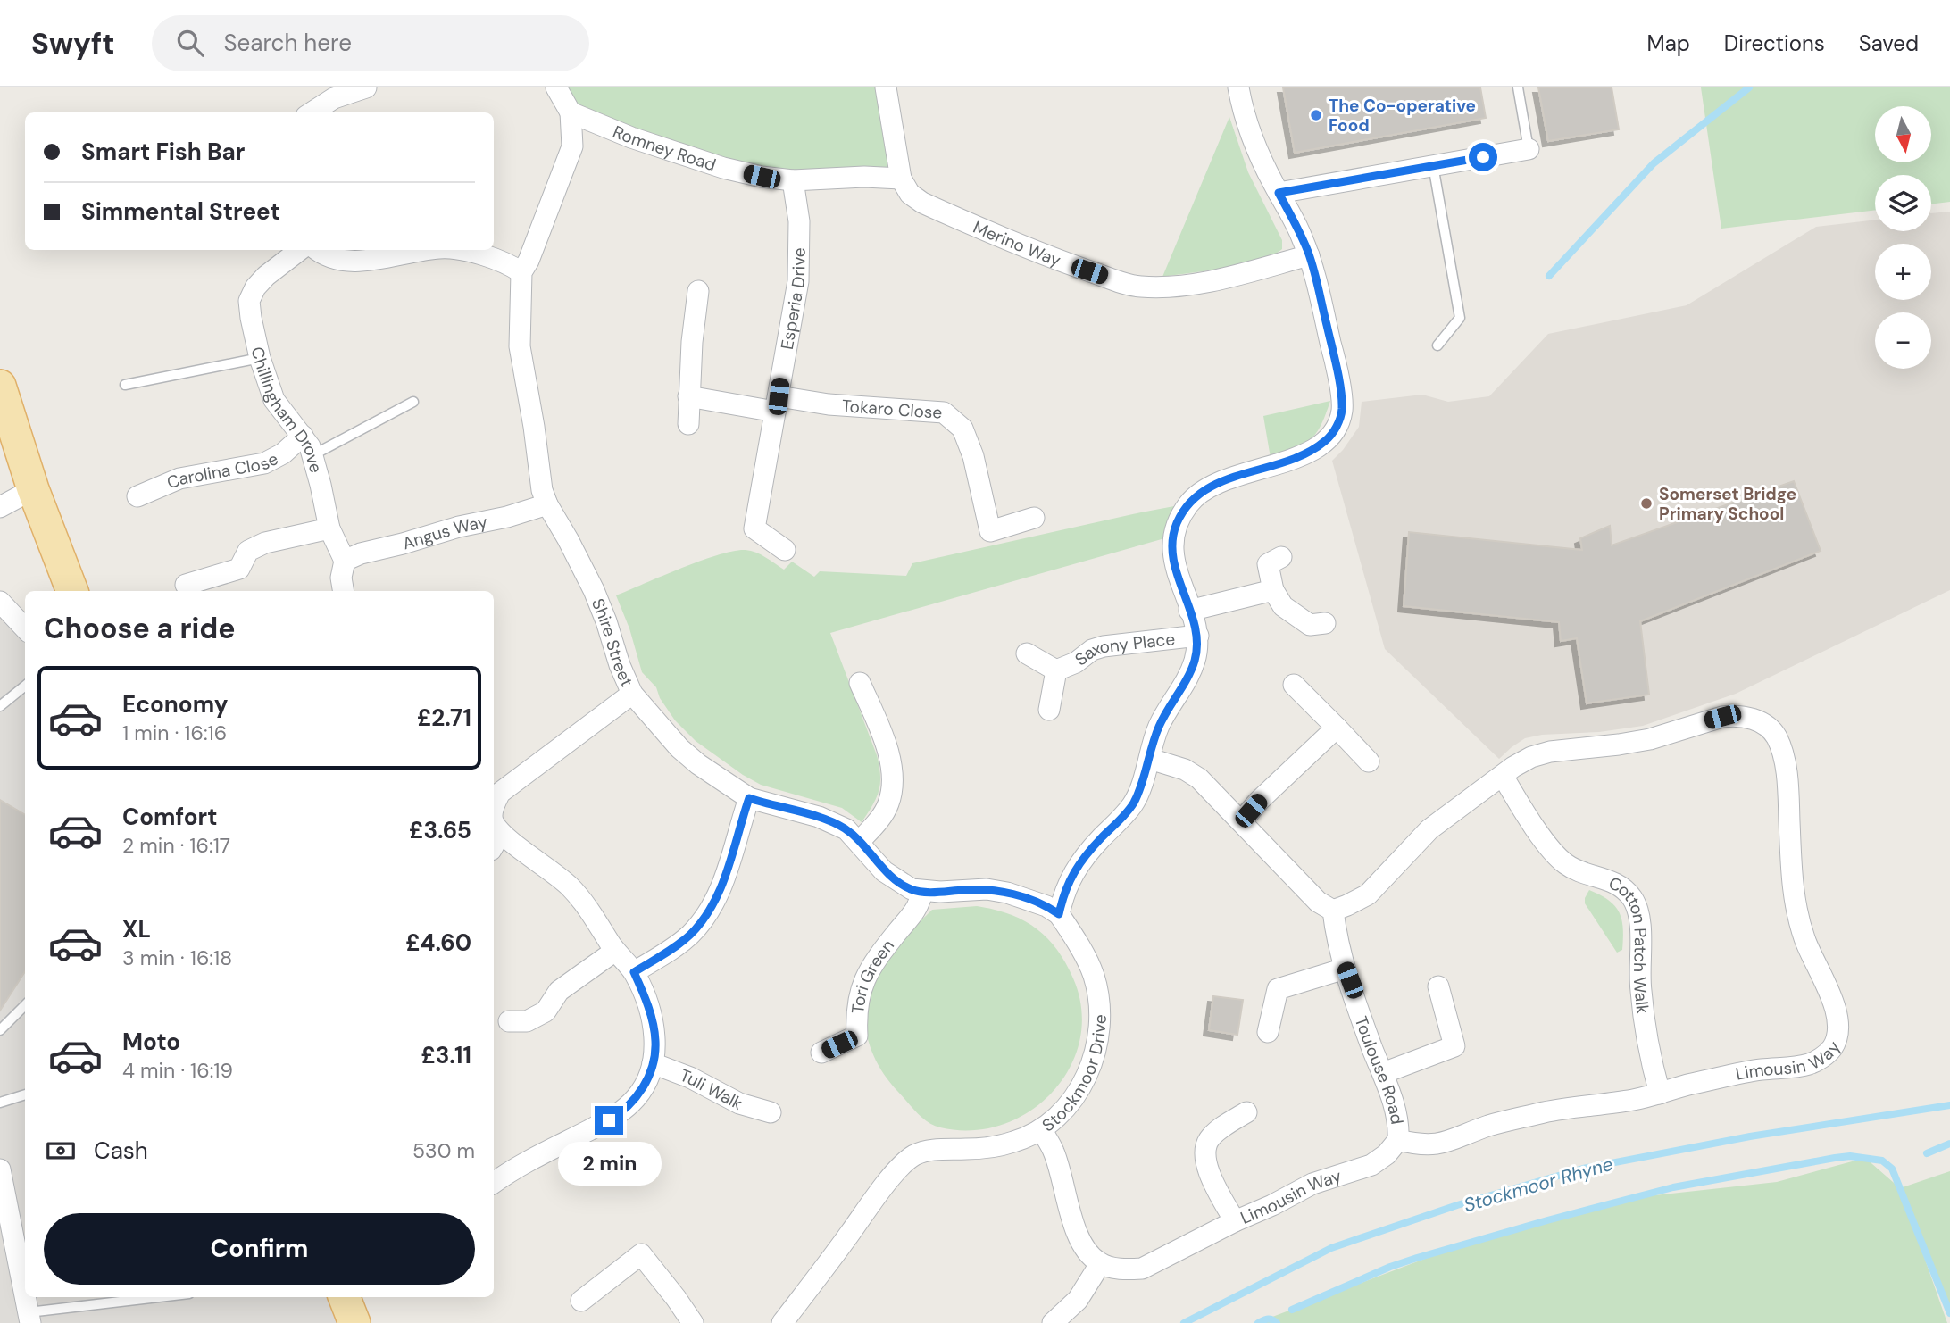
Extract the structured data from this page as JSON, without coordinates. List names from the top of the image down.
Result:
{
  "streets": {
    "street": [
      "Romney Road",
      "Merino Way",
      "Esperia Drive",
      "Chillingham Drove",
      "Tokaro Close",
      "Carolina Close",
      "Angus Way",
      "Shire Street",
      "Saxony Place",
      "Cotton Patch Walk",
      "Tori Green",
      "Limousin Way",
      "Stockmoor Drive",
      "Toulouse Road",
      "Tuli Walk"
    ]
  },
  "crossings": [
    ["Romney Road", "Merino Way"],
    ["Romney Road", "Esperia Drive"],
    ["Romney Road", "Shire Street"],
    ["Esperia Drive", "Tokaro Close"],
    ["Chillingham Drove", "Carolina Close"],
    ["Chillingham Drove", "Angus Way"],
    ["Angus Way", "Shire Street"],
    ["Shire Street", "Tori Green"],
    ["Shire Street", "Stockmoor Drive"],
    ["Cotton Patch Walk", "Limousin Way"],
    ["Limousin Way", "Toulouse Road"]
  ],
  "water": ["Stockmoor Rhyne"],
  "places": ["The Co-operative Food", "Somerset Bridge Primary School"],
  "north": "bottom",
  "page": {
    "header": "Swyft",
    "search": "Search here",
    "nav": ["Map", "Directions", "Saved"],
    "map_buttons": ["+", "−"],
    "banner": ["Smart Fish Bar", "Simmental Street"],
    "heading": "Choose a ride",
    "list": [
      {
        "name": "Economy",
        "note": "1 min · 16:16",
        "value": "£2.71"
      },
      {
        "name": "Comfort",
        "note": "2 min · 16:17",
        "value": "£3.65"
      },
      {
        "name": "XL",
        "note": "3 min · 16:18",
        "value": "£4.60"
      },
      {
        "name": "Moto",
        "note": "4 min · 16:19",
        "value": "£3.11"
      }
    ],
    "pay": ["Cash", "530 m"],
    "bubble": "2 min",
    "buttons": "Confirm"
  }
}
